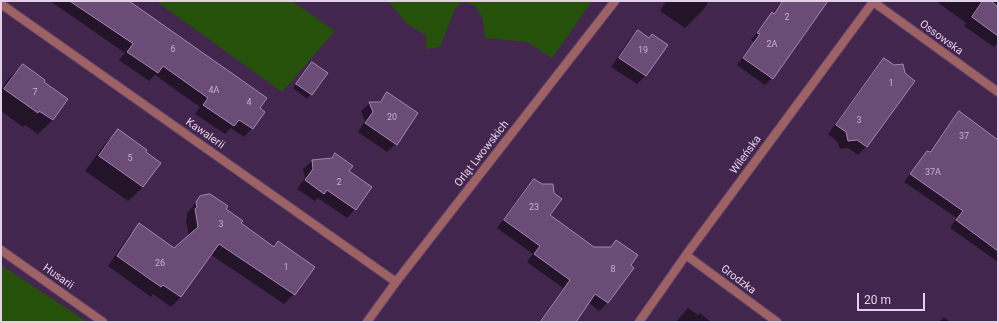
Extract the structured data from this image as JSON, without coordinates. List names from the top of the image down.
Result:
{
  "streets": {
    "street": [
      "Ossowska",
      "Kawalerii",
      "Orląt Lwowskich",
      "Wileńska",
      "Husarii",
      "Grodzka"
    ]
  },
  "crossings": [
    ["Ossowska", "Wileńska"],
    ["Kawalerii", "Orląt Lwowskich"],
    ["Wileńska", "Grodzka"]
  ],
  "house_numbers": [
    "2",
    "2A",
    "6",
    "19",
    "1",
    "4A",
    "7",
    "4",
    "20",
    "3",
    "37",
    "5",
    "37A",
    "2",
    "23",
    "3",
    "26",
    "1",
    "8"
  ],
  "scale_bar": "20 m"
}
